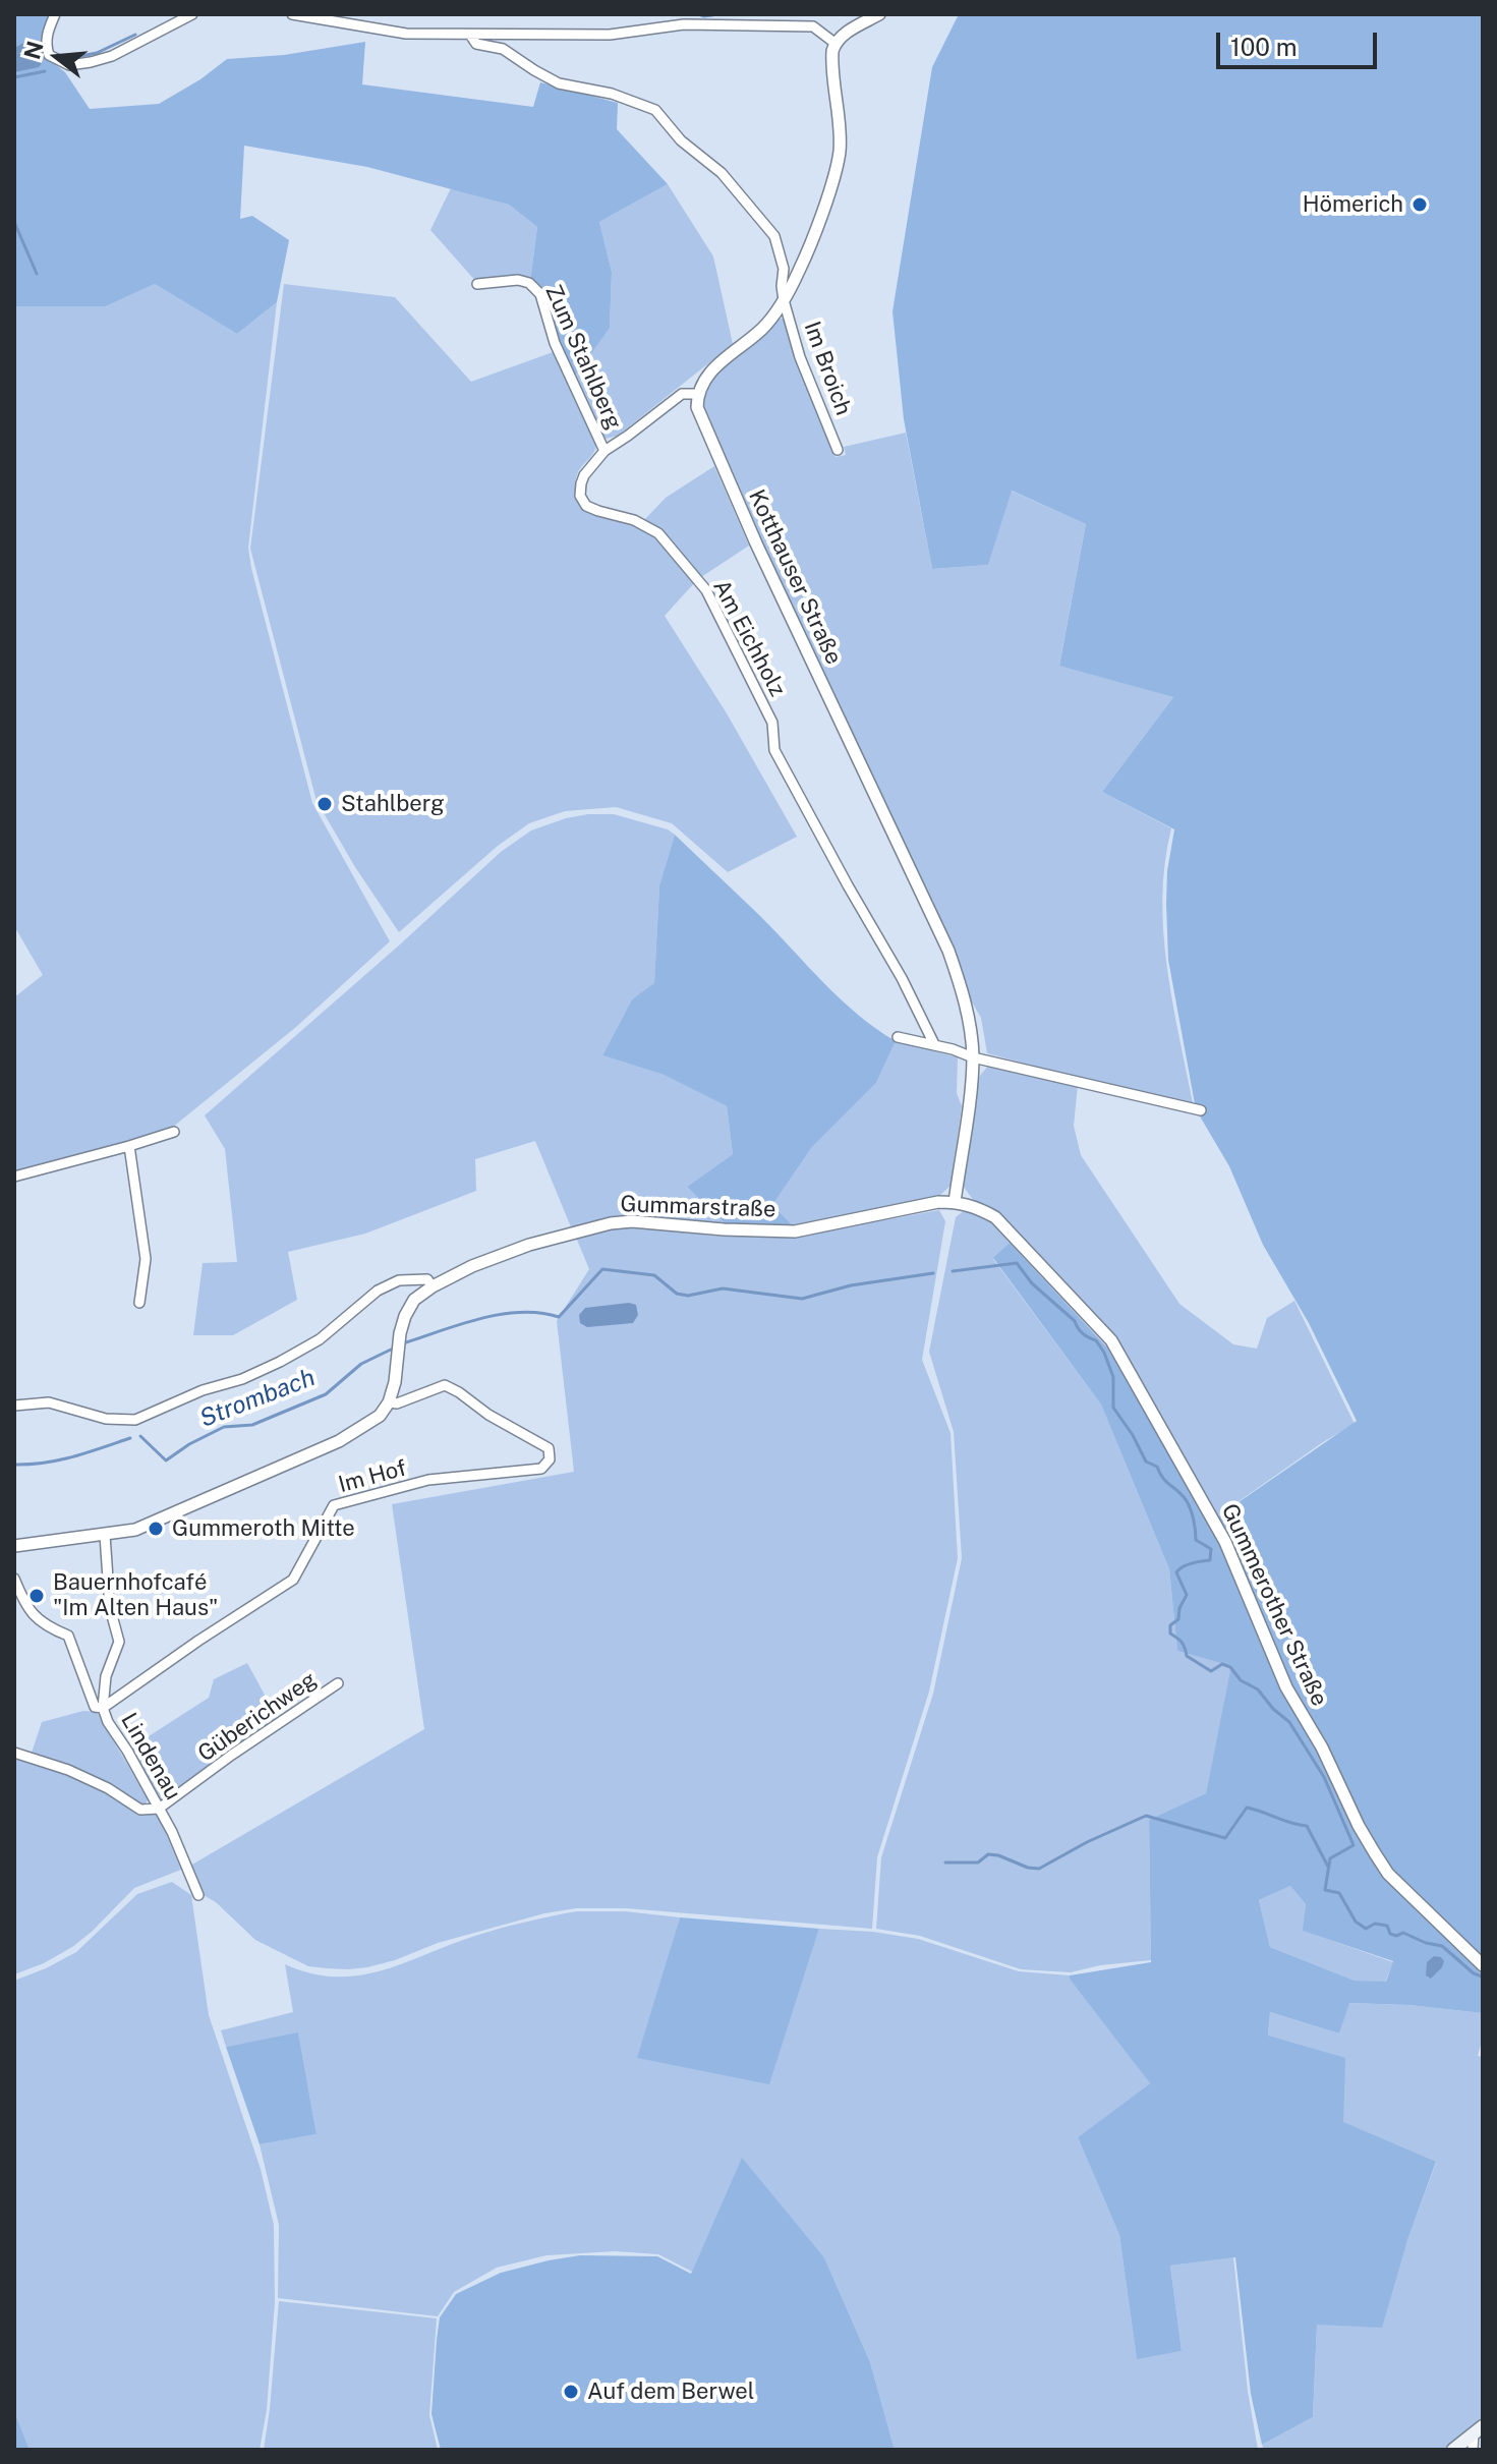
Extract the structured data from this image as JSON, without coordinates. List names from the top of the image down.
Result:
{
  "streets": {
    "street": [
      "Zum Stahlberg",
      "Im Broich",
      "Kotthauser Straße",
      "Am Eichholz",
      "Gummarstraße",
      "Im Hof",
      "Gummerother Straße",
      "Güberichweg",
      "Lindenau"
    ]
  },
  "crossings": [
    ["Zum Stahlberg", "Am Eichholz"],
    ["Kotthauser Straße", "Am Eichholz"],
    ["Kotthauser Straße", "Gummarstraße"],
    ["Kotthauser Straße", "Gummerother Straße"],
    ["Gummarstraße", "Im Hof"],
    ["Gummarstraße", "Gummerother Straße"],
    ["Im Hof", "Lindenau"],
    ["Güberichweg", "Lindenau"]
  ],
  "water": ["Strombach"],
  "places": [
    "Hömerich",
    "Stahlberg",
    "Gummeroth Mitte",
    "Bauernhofcafé \"Im Alten Haus\"",
    "Auf dem Berwel"
  ],
  "scale_bar": "100 m",
  "north": "left"
}
